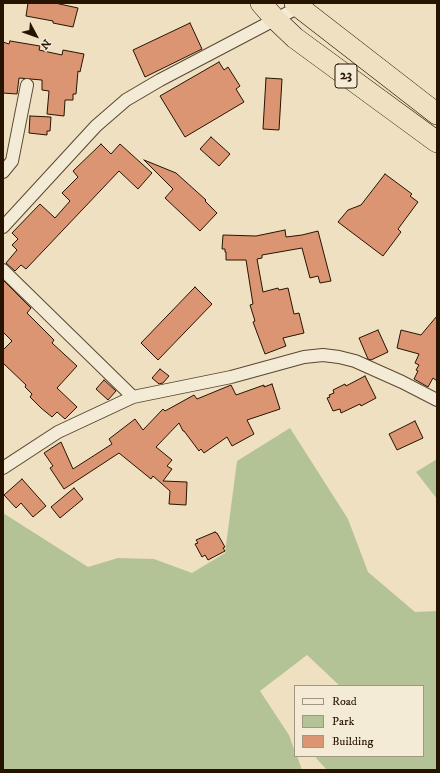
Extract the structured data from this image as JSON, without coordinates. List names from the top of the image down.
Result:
{
  "streets": {
    "highway": ["23"]
  },
  "legend": ["Road", "Park", "Building"],
  "north": "bottom right"
}
